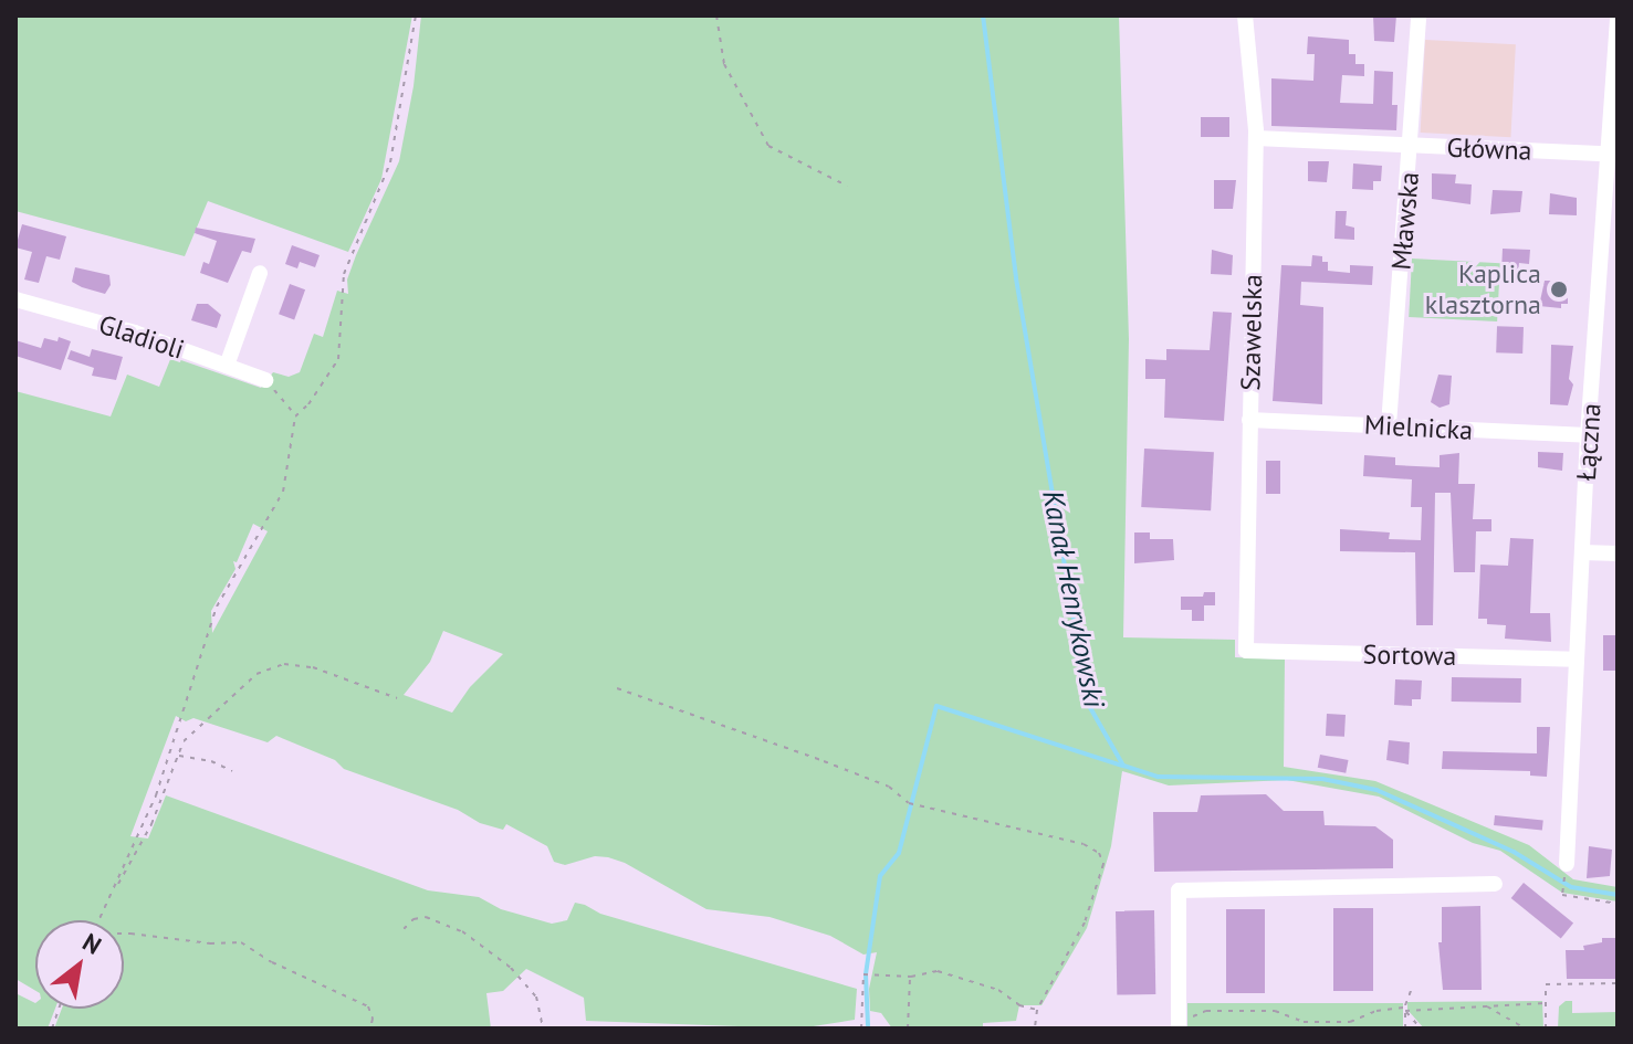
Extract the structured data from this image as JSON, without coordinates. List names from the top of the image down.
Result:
{
  "streets": {
    "street": [
      "Główna",
      "Mławska",
      "Szawelska",
      "Gladioli",
      "Mielnicka",
      "Łączna",
      "Sortowa"
    ]
  },
  "crossings": [
    ["Główna", "Mławska"],
    ["Główna", "Szawelska"],
    ["Główna", "Łączna"],
    ["Mławska", "Mielnicka"],
    ["Szawelska", "Mielnicka"],
    ["Szawelska", "Sortowa"],
    ["Mielnicka", "Łączna"],
    ["Łączna", "Sortowa"]
  ],
  "water": ["Kanał Henrykowski"],
  "places": ["Kaplica klasztorna"],
  "north": "top right"
}
